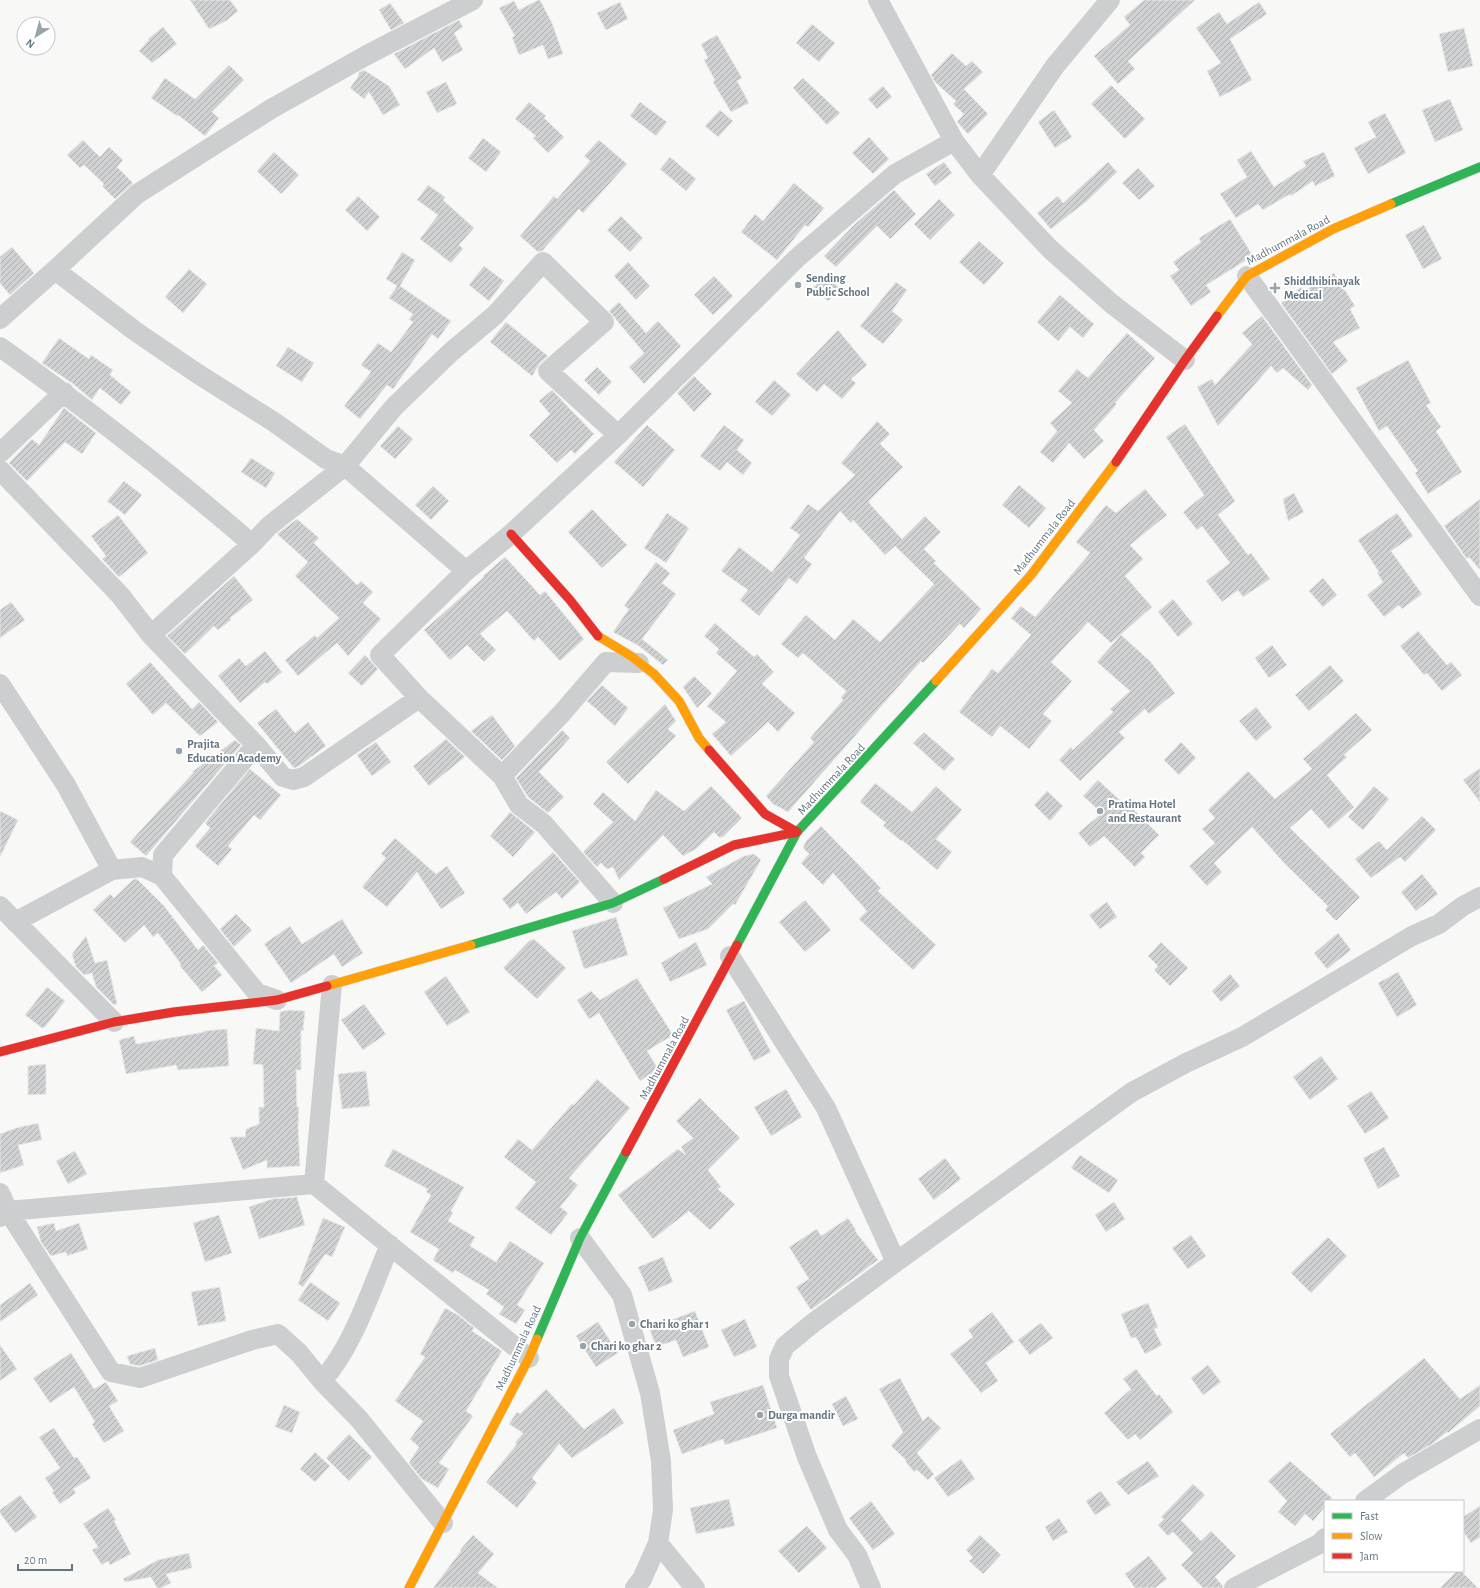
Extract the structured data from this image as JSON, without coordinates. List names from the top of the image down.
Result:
{
  "streets": {
    "street": ["Madhummala Road"]
  },
  "places": {
    "other": [
      "Sending Public School",
      "Prajita Education Academy",
      "Pratima Hotel and Restaurant",
      "Chari ko ghar 1",
      "Chari ko ghar 2",
      "Durga mandir"
    ],
    "health": ["Shiddhibinayak Medical"]
  },
  "legend": ["Fast", "Slow", "Jam"],
  "scale_bar": "20 m",
  "north": "bottom left"
}
